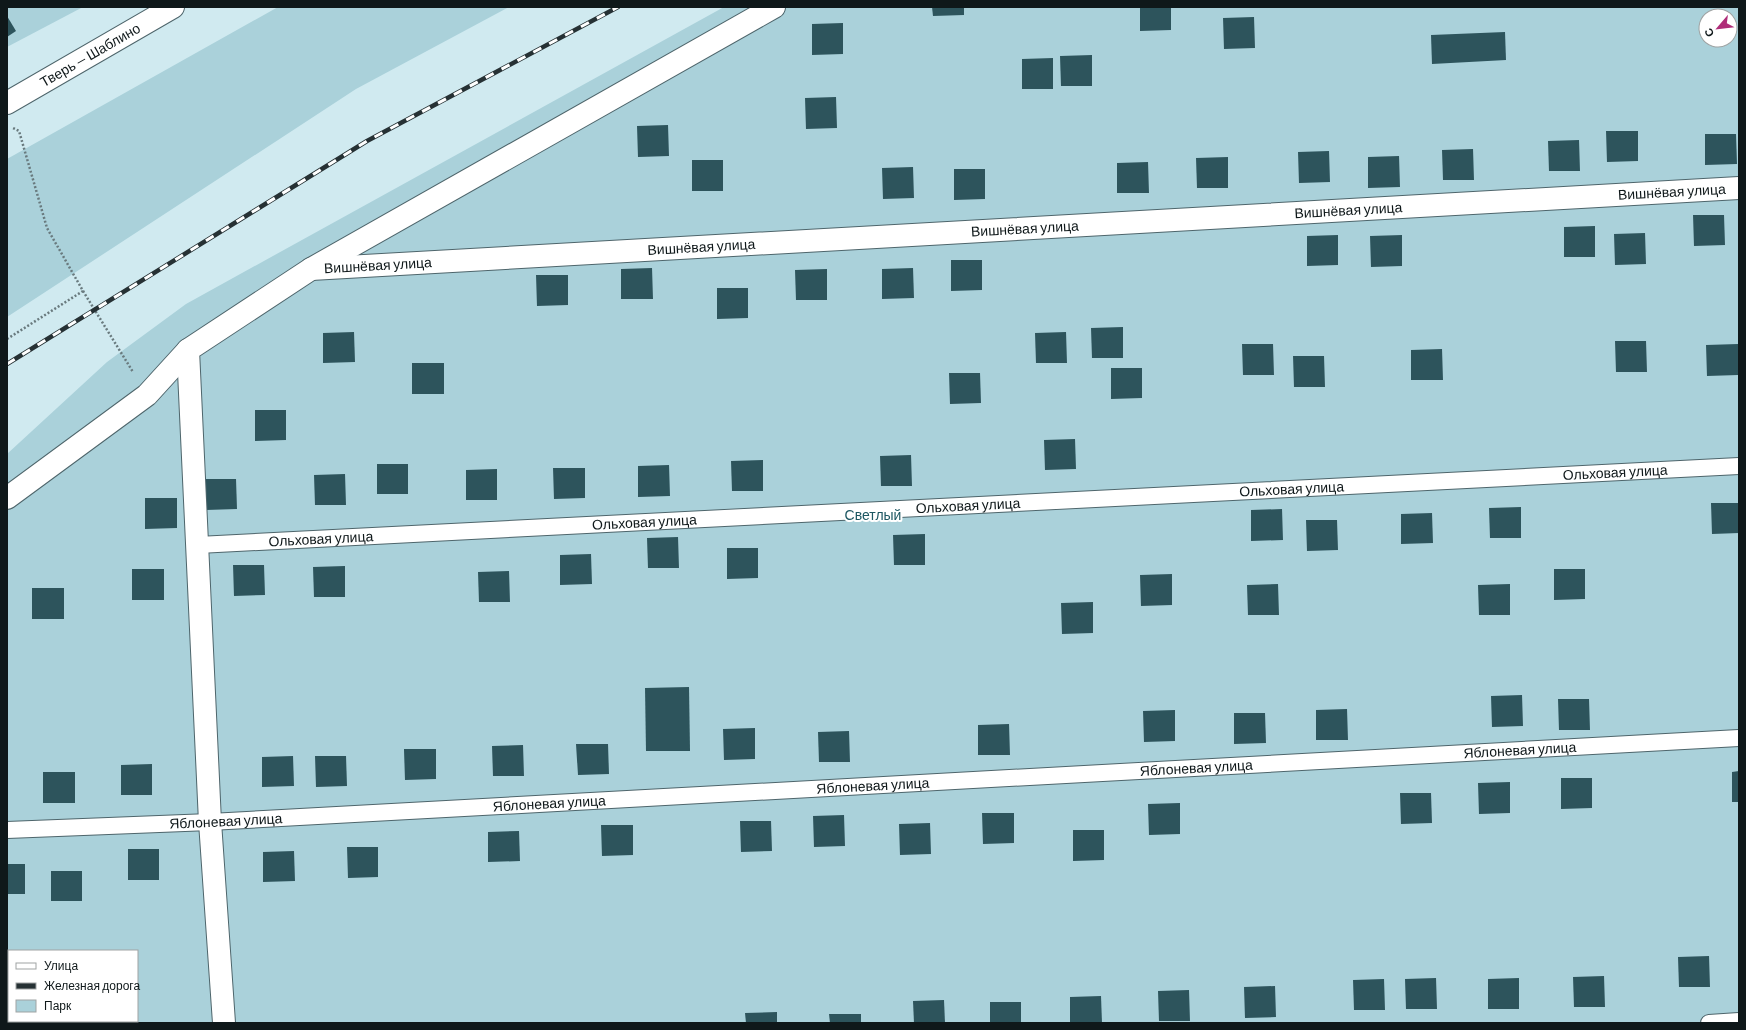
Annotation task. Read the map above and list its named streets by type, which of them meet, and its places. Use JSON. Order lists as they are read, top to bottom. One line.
{"streets":{"street":["Тверь — Шаблино","Вишнёвая улица"],"lane":["Ольховая улица","Яблоневая улица"]},"parks":["Светлый"],"legend":["Улица","Железная дорога","Парк"],"north":"bottom left"}
